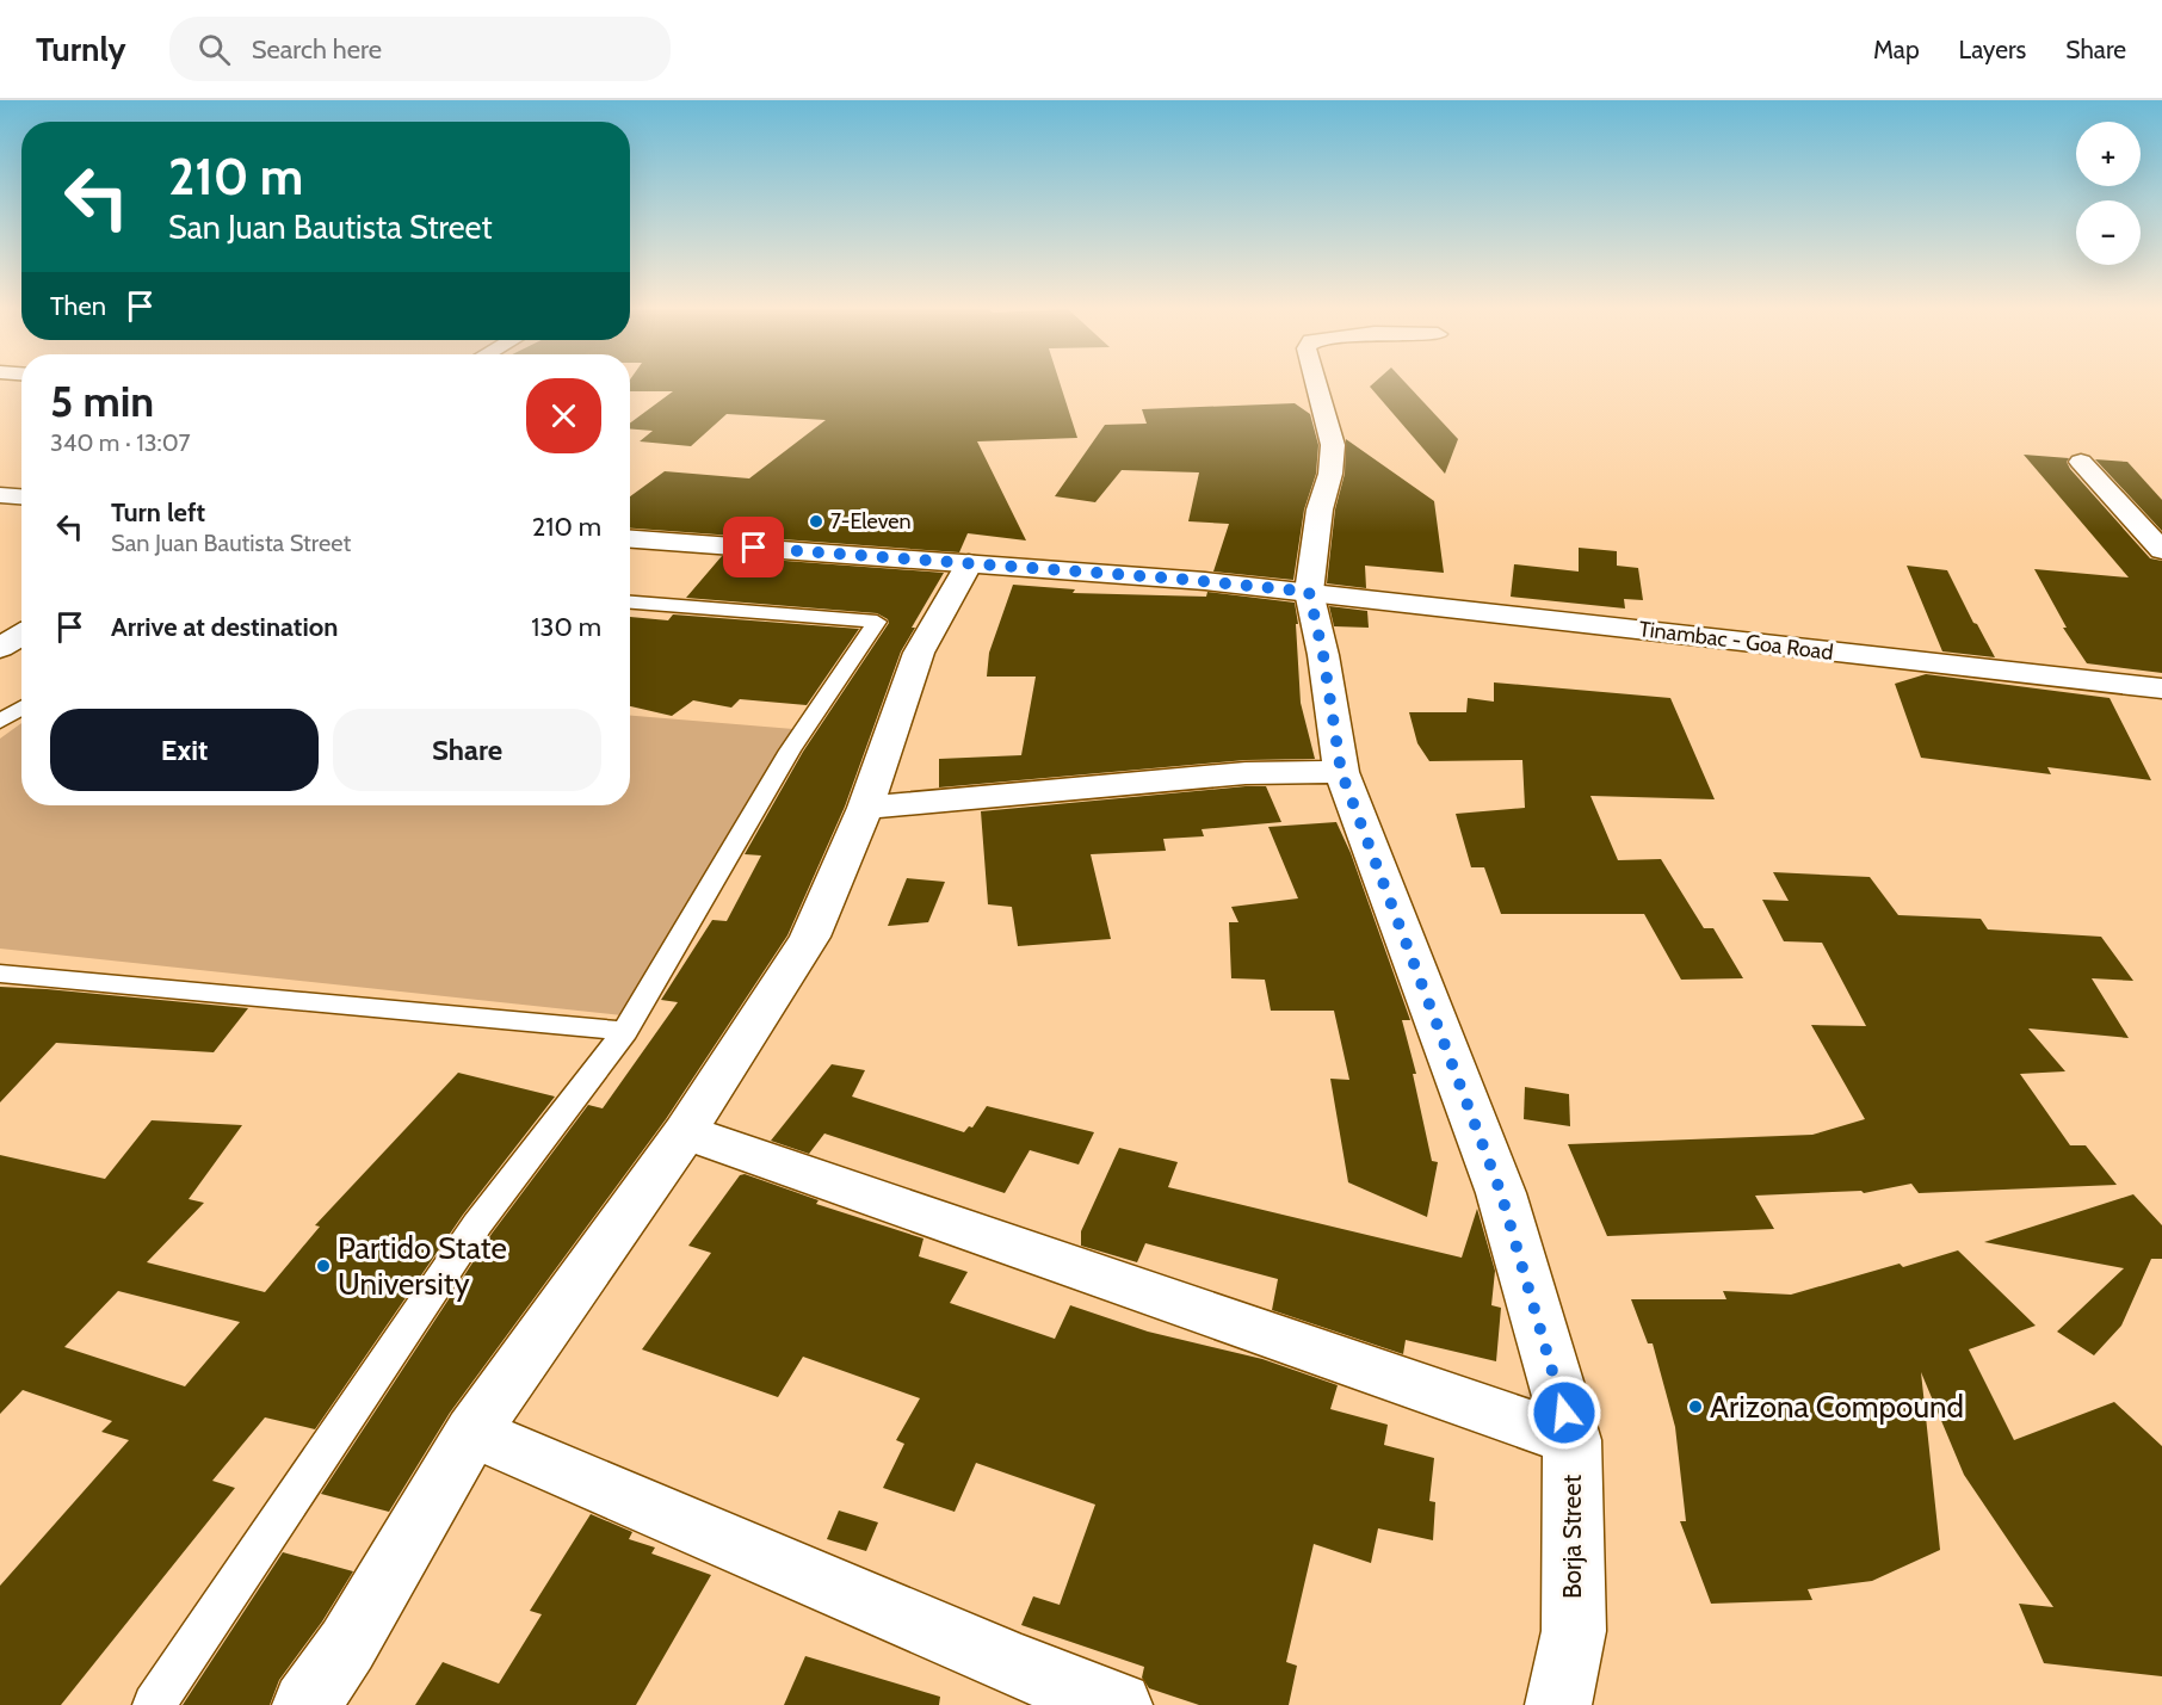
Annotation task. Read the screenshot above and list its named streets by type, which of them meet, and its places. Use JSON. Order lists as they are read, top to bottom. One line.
{"streets":{"street":["Tinambac - Goa Road","Borja Street"]},"crossings":[["Tinambac - Goa Road","Borja Street"]],"places":["7-Eleven","Partido State University","Arizona Compound"],"page":{"header":"Turnly","search":"Search here","nav":["Map","Layers","Share"],"map_buttons":["+","−"],"turn":["210 m","San Juan Bautista Street"],"then":"Then","heading":["5 min","340 m · 13:07"],"list":[{"name":"Turn left","note":"San Juan Bautista Street","value":"210 m"},{"name":"Arrive at destination","value":"130 m"}],"buttons":["Exit","Share"]}}
